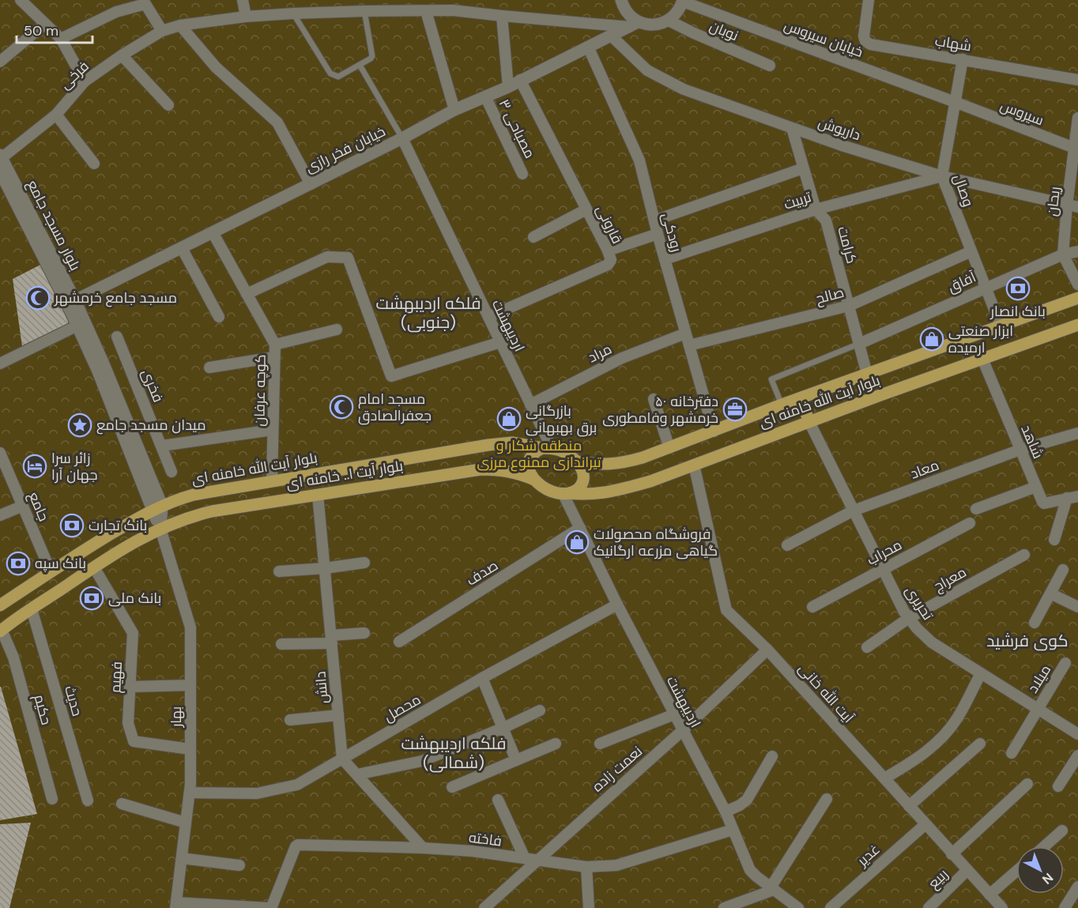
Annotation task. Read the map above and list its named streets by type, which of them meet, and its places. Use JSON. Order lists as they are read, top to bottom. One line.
{"streets":{"main road":["خیابان فخر رازی","بلوار مسجد جامع","بلوار آیت الله خامنه ای","بلوار آیت ا.. خامنه ای"],"street":["نوبان","خیابان سیروس","شهاب","فرخی","سیروس","مصباحی ۳","داریوش","وصال","تربیت","ریحان","قارونی","رودکی","کرامت","آفاق","صالح","اردیبهشت","مراد","فخری","کوچه عرفان","شاهد","معاد","جامع","محراب","صدف","معراج","تحریری","فهیم","میلاد","دانش","آیت الله خانی","حدیث","محصل","حکیم","بهار","نعمت زاده","فاخته","غدیر","ربیع"]},"crossings":[["خیابان سیروس","سیروس"],["خیابان سیروس","وصال"],["شهاب","وصال"],["فرخی","خیابان فخر رازی"],["فرخی","بلوار مسجد جامع"],["سیروس","وصال"],["سیروس","ریحان"],["مصباحی ۳","خیابان فخر رازی"],["داریوش","خیابان فخر رازی"],["داریوش","وصال"],["داریوش","تربیت"],["داریوش","ریحان"],["داریوش","کرامت"],["خیابان فخر رازی","قارونی"],["خیابان فخر رازی","بلوار مسجد جامع"],["خیابان فخر رازی","رودکی"],["خیابان فخر رازی","اردیبهشت"],["خیابان فخر رازی","کوچه عرفان"],["وصال","تربیت"],["وصال","آفاق"],["وصال","صالح"],["وصال","بلوار آیت الله خامنه ای"],["تربیت","رودکی"],["تربیت","کرامت"],["ریحان","آفاق"],["قارونی","اردیبهشت"],["بلوار مسجد جامع","بلوار آیت الله خامنه ای"],["بلوار مسجد جامع","بلوار آیت ا.. خامنه ای"],["بلوار مسجد جامع","بهار"],["رودکی","صالح"],["رودکی","مراد"],["رودکی","بلوار آیت الله خامنه ای"],["کرامت","آفاق"],["کرامت","صالح"],["کرامت","بلوار آیت الله خامنه ای"],["اردیبهشت","مراد"],["اردیبهشت","بلوار آیت الله خامنه ای"],["اردیبهشت","بلوار آیت ا.. خامنه ای"],["اردیبهشت","صدف"],["اردیبهشت","محصل"],["اردیبهشت","نعمت زاده"],["اردیبهشت","فاخته"],["کوچه عرفان","بلوار آیت الله خامنه ای"],["بلوار آیت الله خامنه ای","شاهد"],["بلوار آیت الله خامنه ای","بلوار آیت ا.. خامنه ای"],["بلوار آیت الله خامنه ای","جامع"],["بلوار آیت الله خامنه ای","تحریری"],["بلوار آیت الله خامنه ای","آیت الله خانی"],["شاهد","معاد"],["معاد","تحریری"],["بلوار آیت ا.. خامنه ای","دانش"],["بلوار آیت ا.. خامنه ای","بهار"],["محراب","تحریری"],["معراج","تحریری"],["تحریری","میلاد"],["فهیم","بهار"],["دانش","محصل"],["آیت الله خانی","نعمت زاده"],["آیت الله خانی","غدیر"],["آیت الله خانی","ربیع"],["محصل","بهار"],["بهار","فاخته"],["نعمت زاده","فاخته"]],"districts":["فلکه اردیبهشت (جنوبی)","کوی فرشید","فلکه اردیبهشت (شمالی)"],"parks":["منطقه شکار و تیراندازی ممنوع مرزی"],"places":{"bank":["بانک انصار","بانک تجارت","بانک سپه","بانک ملی"],"mosque":["مسجد جامع خرمشهر","مسجد امام جعفرالصادق"],"shop":["ابزار صنعتی ارمیده","بازرگانی برق بهبهانی","فروشگاه محصولات گیاهی مزرعه ارگانیک"],"office":["دفترخانه ۵۰ خرمشهر وفامطوری"],"place":["میدان مسجد جامع"],"hotel":["زائر سرا جهان آرا"]},"scale_bar":"50 m","north":"bottom right"}
